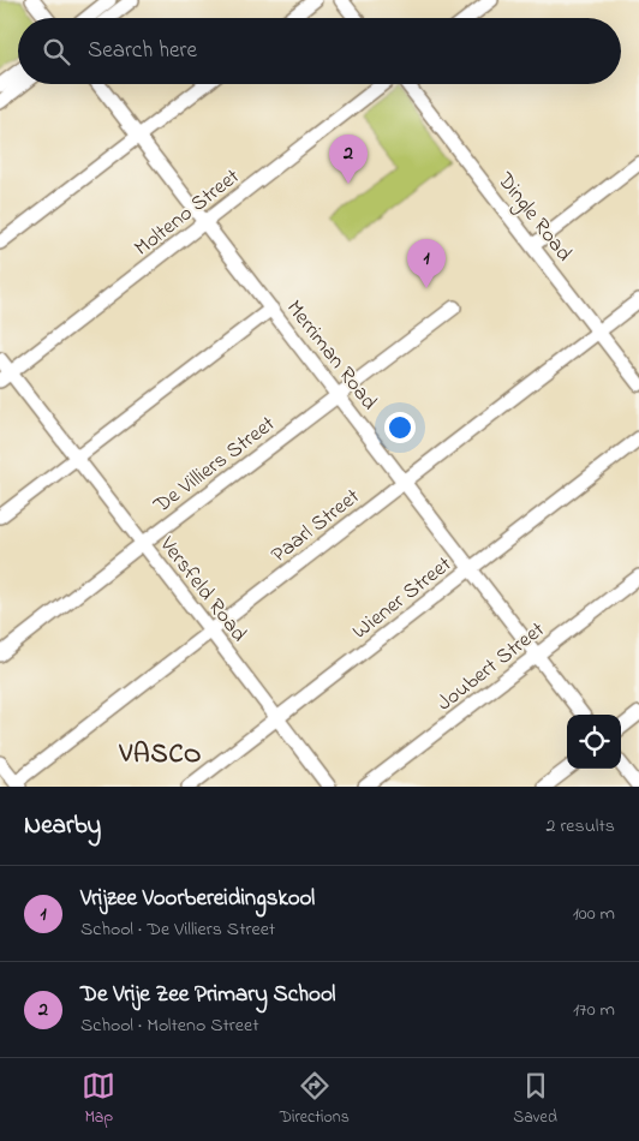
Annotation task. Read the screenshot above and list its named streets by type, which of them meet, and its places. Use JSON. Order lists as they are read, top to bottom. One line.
{"streets":{"street":["Molteno Street","Dingle Road","Merriman Road","De Villiers Street","Paarl Street","Versfeld Road","Wiener Street","Joubert Street"]},"crossings":[["Molteno Street","Merriman Road"],["Molteno Street","Versfeld Road"],["Dingle Road","Paarl Street"],["Merriman Road","De Villiers Street"],["Merriman Road","Paarl Street"],["Merriman Road","Wiener Street"],["Merriman Road","Joubert Street"],["De Villiers Street","Versfeld Road"],["Paarl Street","Versfeld Road"],["Versfeld Road","Wiener Street"]],"districts":["VASCO"],"page":{"search":"Search here","pins":["2","1"],"heading":["Nearby","2 results"],"list":[{"mark":"1","name":"Vrijzee Voorbereidingskool","note":"School · De Villiers Street","value":"100 m"},{"mark":"2","name":"De Vrije Zee Primary School","note":"School · Molteno Street","value":"170 m"}],"nav":["Map","Directions","Saved"]}}
